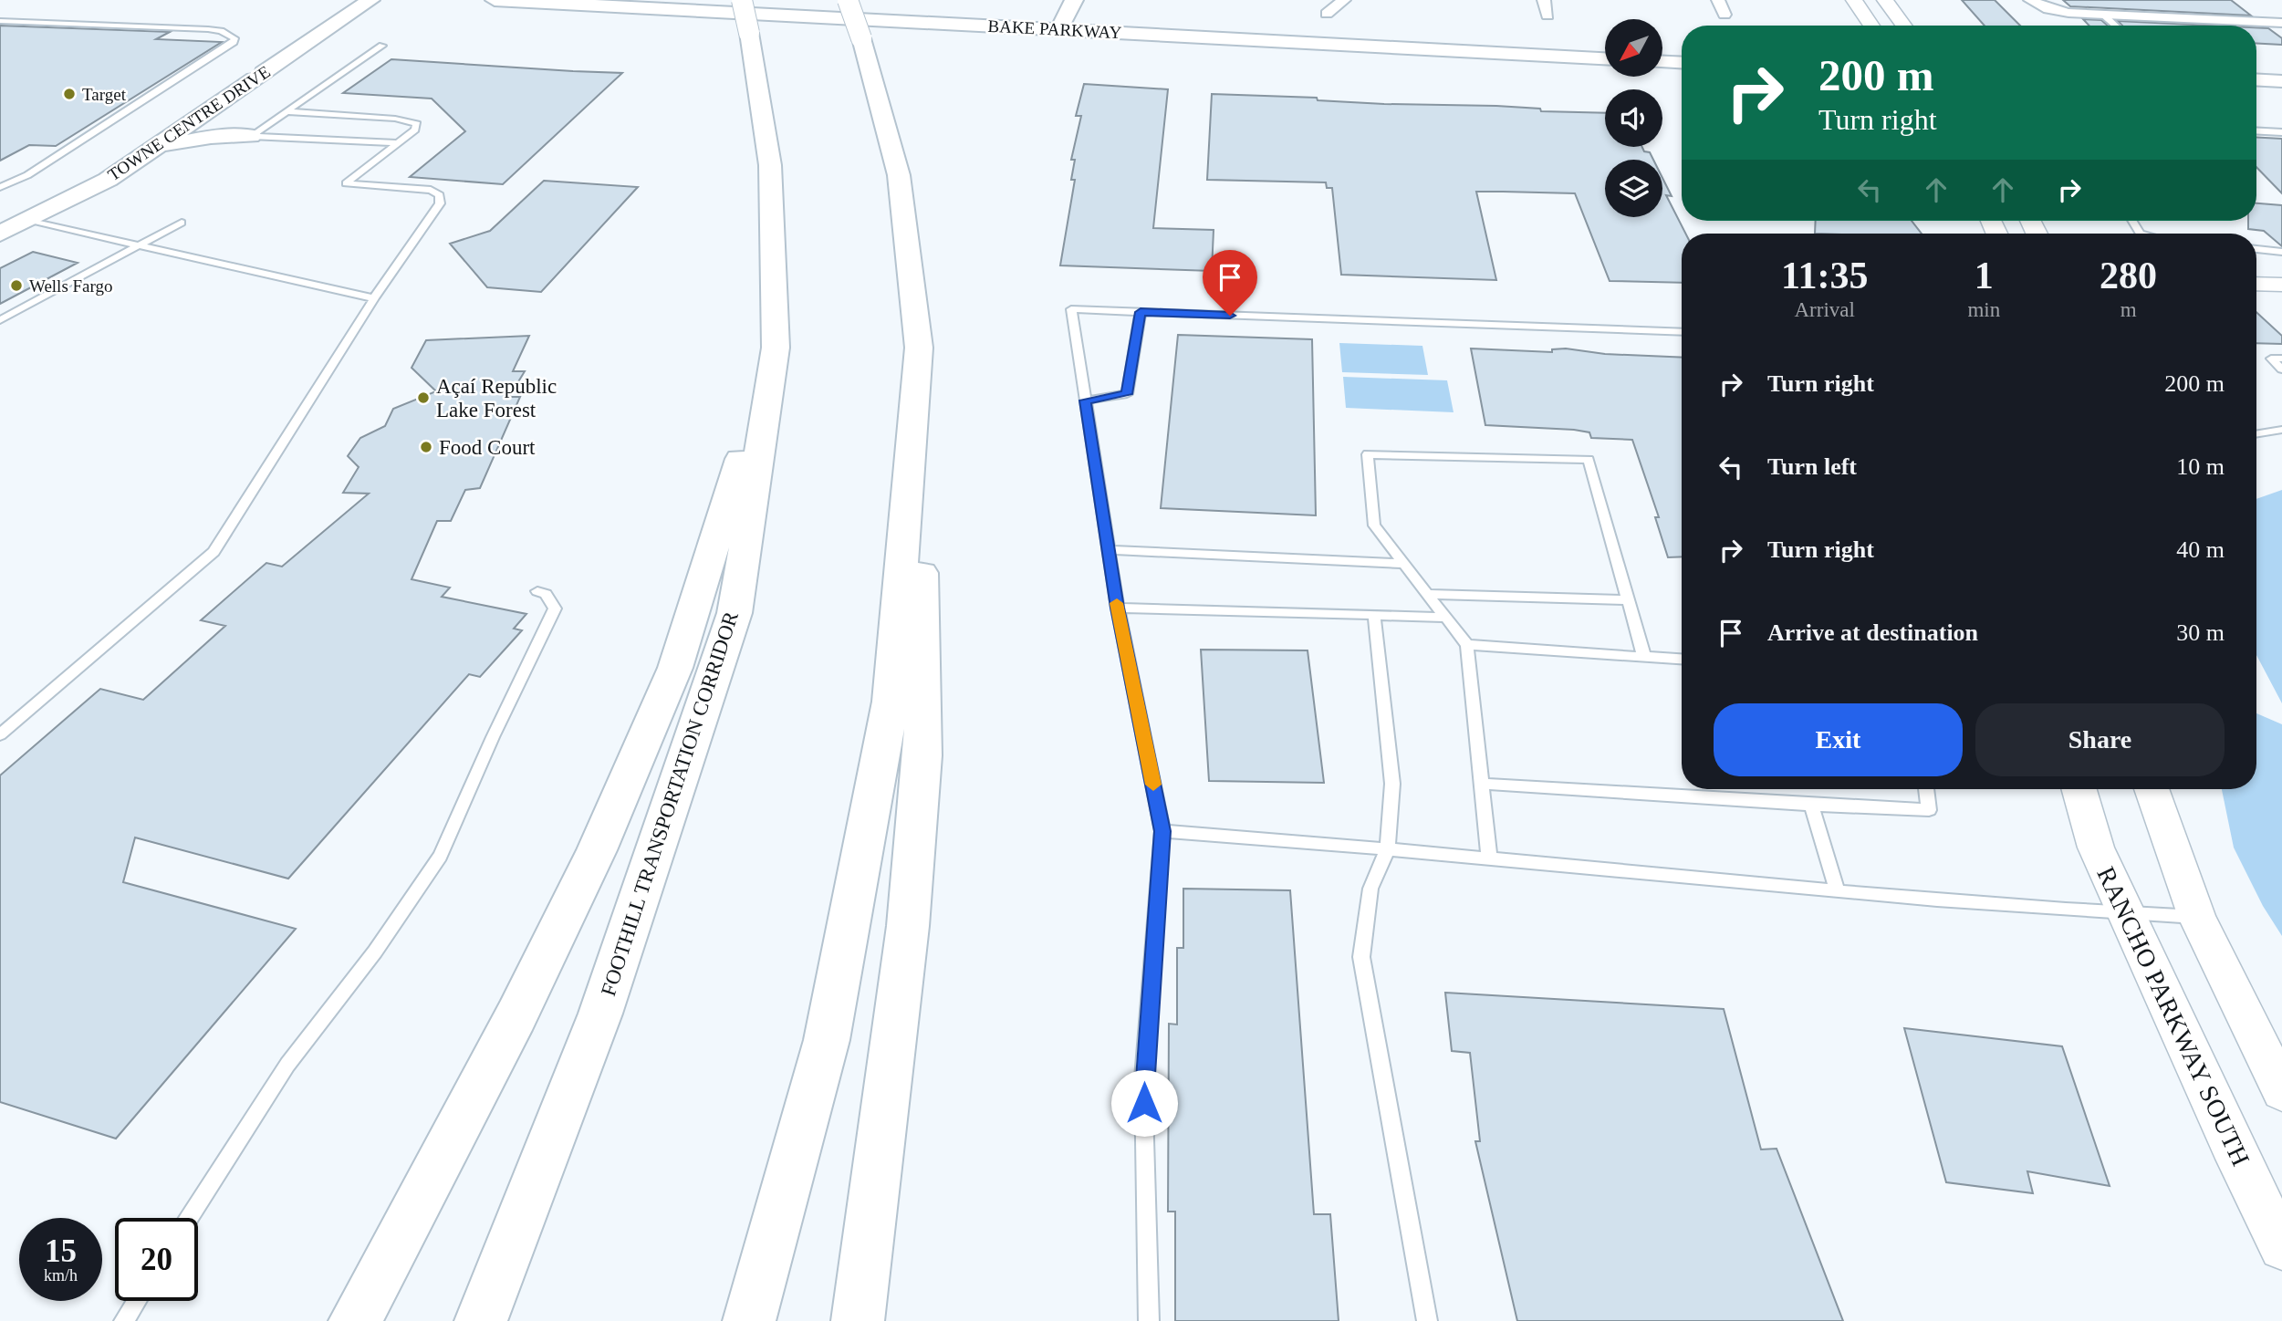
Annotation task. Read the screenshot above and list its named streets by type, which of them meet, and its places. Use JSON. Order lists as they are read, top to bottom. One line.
{"streets":{"main road":["BAKE PARKWAY","TOWNE CENTRE DRIVE","FOOTHILL TRANSPORTATION CORRIDOR"],"street":["RANCHO PARKWAY SOUTH"]},"places":["Target","Wells Fargo","Açaí Republic Lake Forest","Food Court"],"north":"bottom left","page":{"turn":["200 m","Turn right"],"eta":["11:35","Arrival","1","min","280","m"],"list":[{"name":"Turn right","value":"200 m"},{"name":"Turn left","value":"10 m"},{"name":"Turn right","value":"40 m"},{"name":"Arrive at destination","value":"30 m"}],"buttons":["Exit","Share"],"speed":"15 km/h","limit":"20"}}
